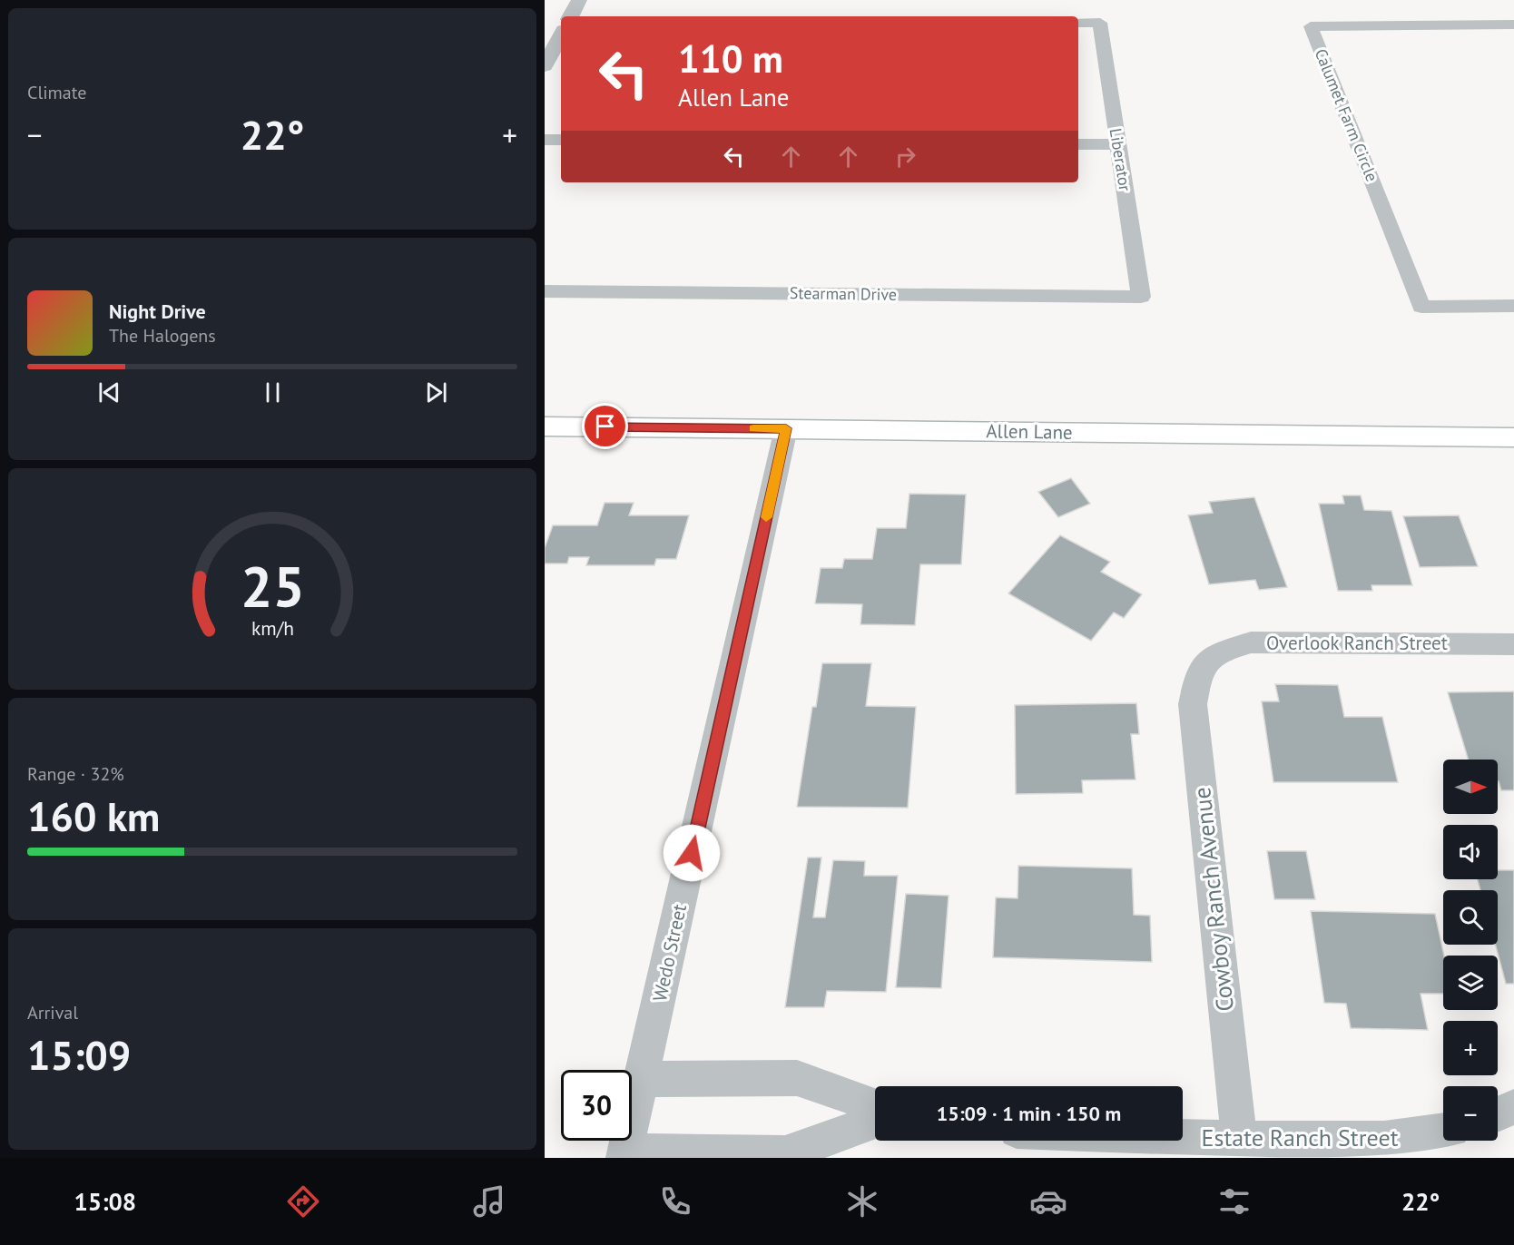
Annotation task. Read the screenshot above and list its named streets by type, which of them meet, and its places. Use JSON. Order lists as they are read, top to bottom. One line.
{"streets":{"main road":["Allen Lane"],"street":["Calumet Farm Circle","Liberator","Stearman Drive","Overlook Ranch Street","Cowboy Ranch Avenue","Wedo Street","Estate Ranch Street"]},"crossings":[["Liberator","Stearman Drive"],["Allen Lane","Wedo Street"],["Overlook Ranch Street","Cowboy Ranch Avenue"],["Cowboy Ranch Avenue","Estate Ranch Street"]],"north":"right","page":{"tile":["Climate",["Range · 32%","160 km"],["Arrival","15:09"]],"turn":["110 m","Allen Lane"],"heat":["−","22°","+"],"song":["Night Drive","The Halogens"],"map_buttons":["+","−"],"limit":"30","trip":"15:09 · 1 min · 150 m","tabs":["15:08","22°"],"gauge":["25","km/h"]}}
